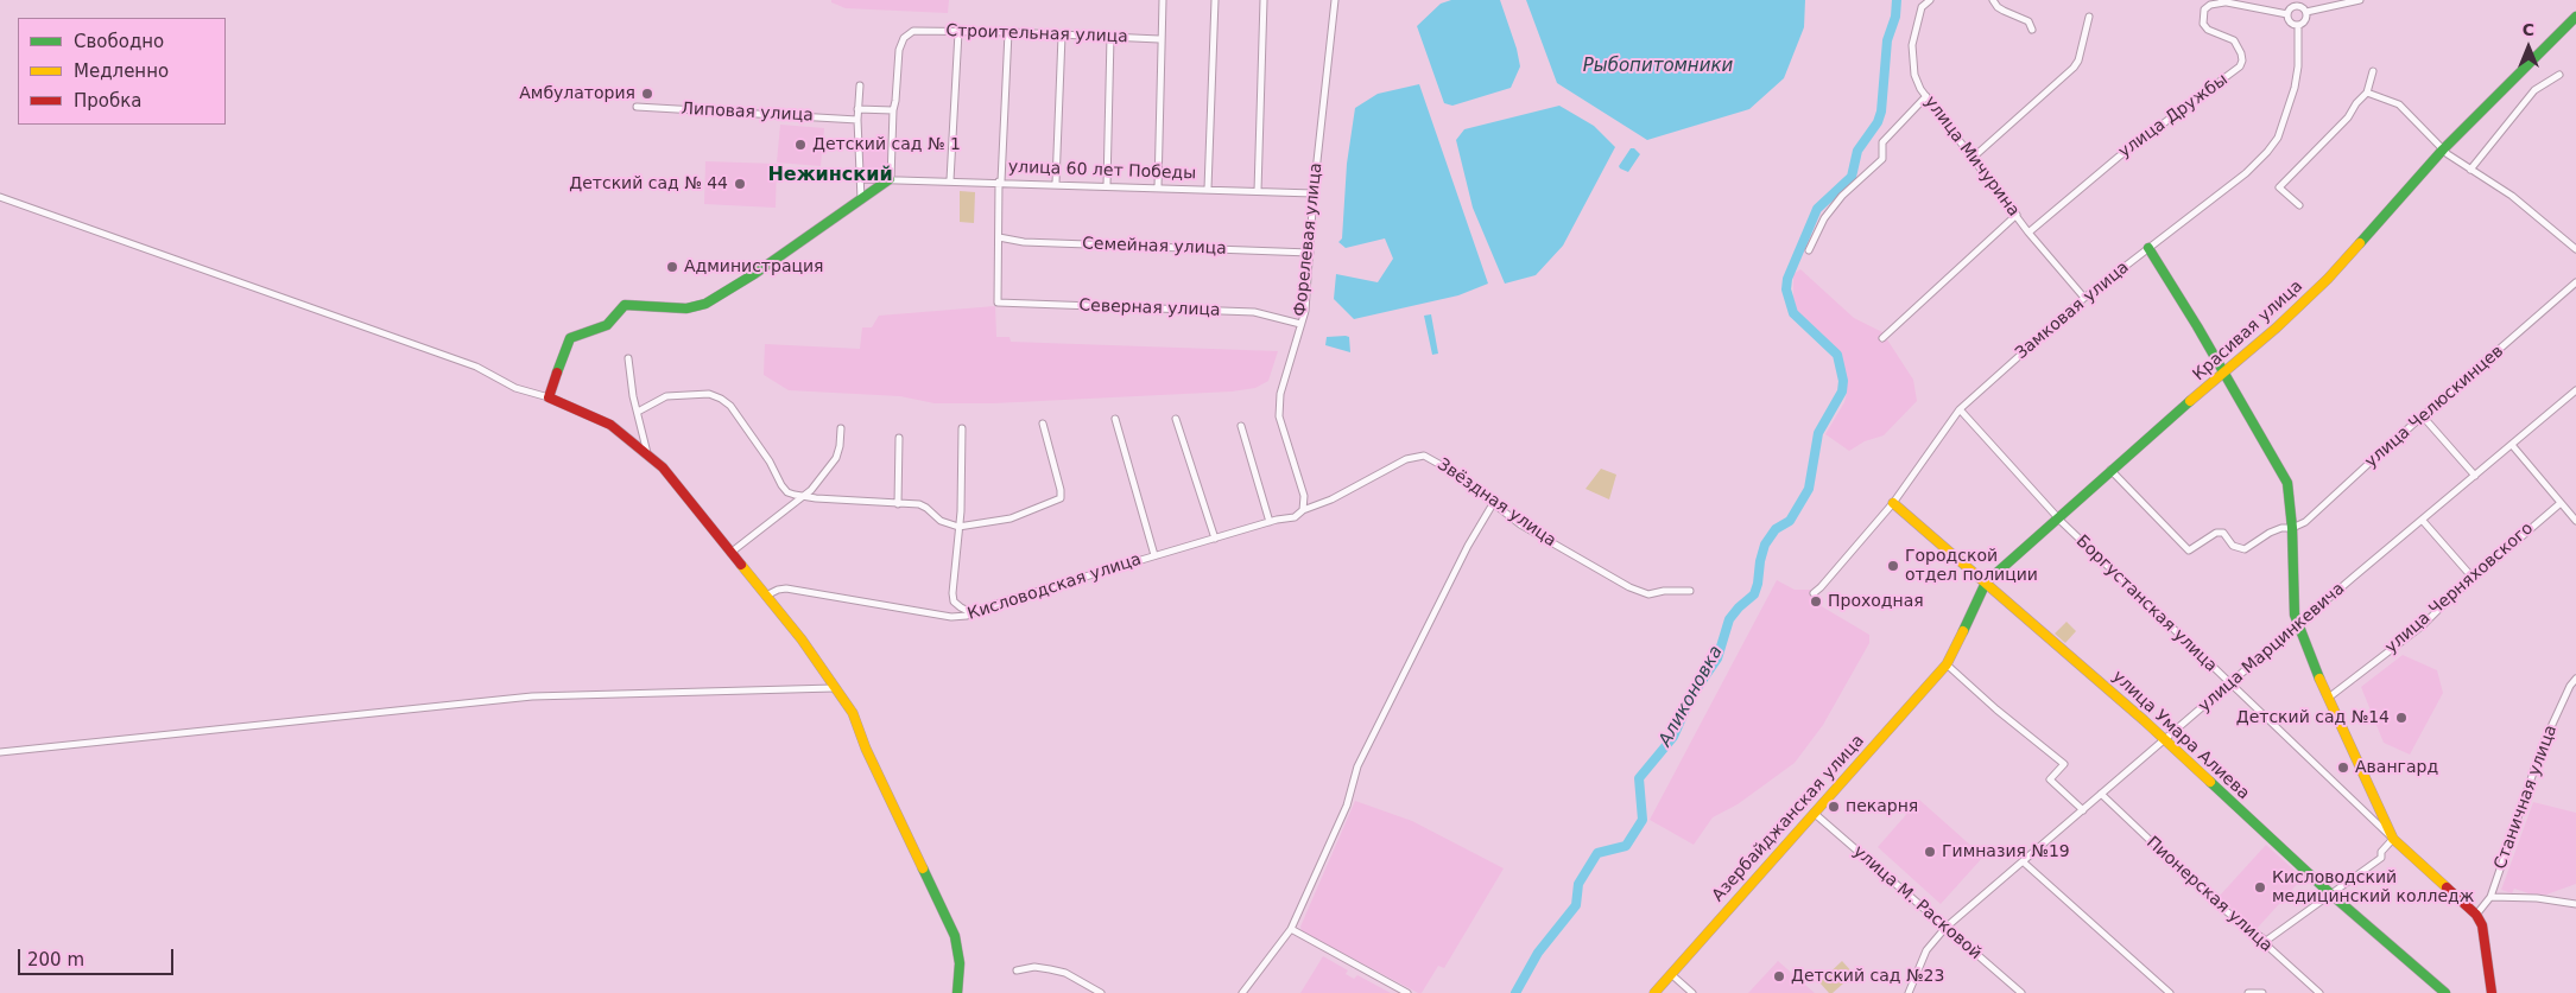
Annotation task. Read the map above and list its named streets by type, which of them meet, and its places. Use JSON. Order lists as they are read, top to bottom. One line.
{"streets":{"street":["Строительная улица","Липовая улица","улица Дружбы","улица Мичурина","улица 60 лет Победы","Форелевая улица","Семейная улица","Северная улица","Замковая улица","Красивая улица","улица Челюскинцев","Звёздная улица","Кисловодская улица","улица Черняховского","Боргустанская улица","улица Марцинкевича","улица Умара Алиева","Станичная улица","Азербайджанская улица","Пионерская улица","улица М. Расковой"]},"crossings":[["улица Дружбы","улица Мичурина"],["улица Мичурина","Замковая улица"],["улица 60 лет Победы","Форелевая улица"],["Форелевая улица","Семейная улица"],["Форелевая улица","Северная улица"],["Форелевая улица","Звёздная улица"],["Форелевая улица","Кисловодская улица"],["Семейная улица","Северная улица"],["Замковая улица","Боргустанская улица"],["Замковая улица","улица Умара Алиева"],["Красивая улица","улица Челюскинцев"],["Красивая улица","Боргустанская улица"],["Красивая улица","улица Умара Алиева"],["Красивая улица","Азербайджанская улица"],["Звёздная улица","Кисловодская улица"],["Боргустанская улица","улица Марцинкевича"],["улица Марцинкевича","улица Умара Алиева"],["улица Марцинкевича","Пионерская улица"],["улица Марцинкевича","улица М. Расковой"],["Азербайджанская улица","улица М. Расковой"]],"districts":["Нежинский"],"water":["Рыбопитомники","Аликоновка"],"places":["Амбулатория","Детский сад № 1","Детский сад № 44","Администрация","Городской отдел полиции","Проходная","Детский сад №14","Авангард","пекарня","Гимназия №19","Кисловодский медицинский колледж","Детский сад №23"],"legend":["Свободно","Медленно","Пробка"],"scale_bar":"200 m","north":"top"}
